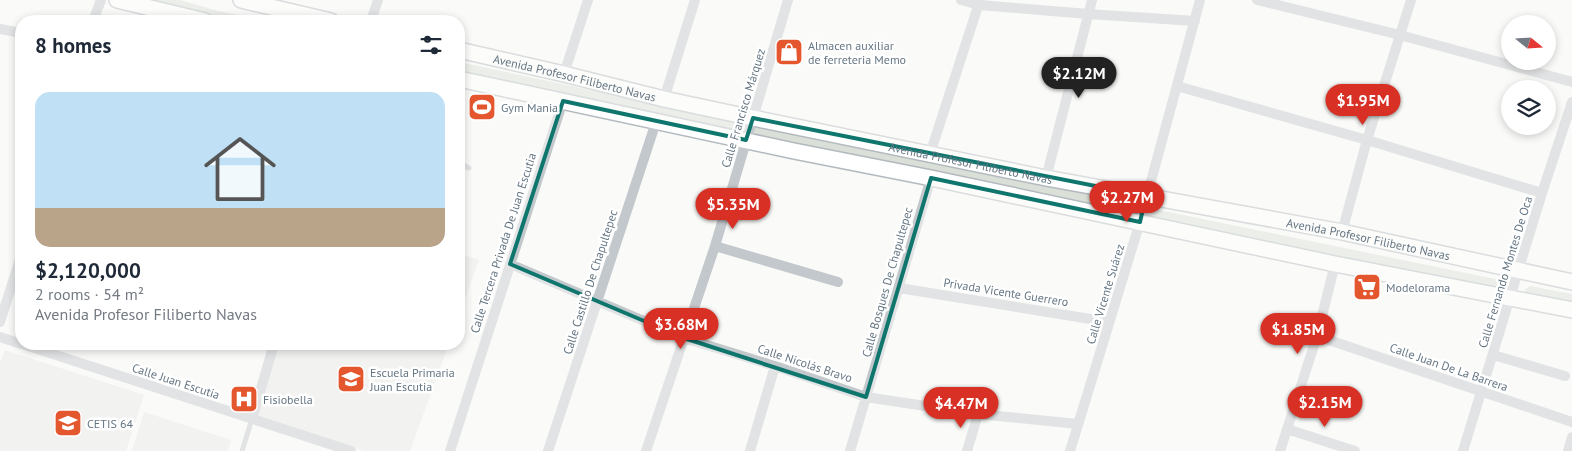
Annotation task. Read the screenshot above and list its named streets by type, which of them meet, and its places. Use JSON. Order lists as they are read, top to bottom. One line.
{"streets":{"main road":["Avenida Profesor Filiberto Navas"],"street":["Calle Francisco Márquez","Calle Tercera Privada De Juan Escutia","Calle Fernando Montes De Oca","Calle Castillo De Chapultepec","Calle Bosques De Chapultepec","Privada Vicente Guerrero","Calle Vicente Suárez","Calle Nicolás Bravo","Calle Juan De La Barrera","Calle Juan Escutia"]},"crossings":[["Avenida Profesor Filiberto Navas","Calle Francisco Márquez"],["Avenida Profesor Filiberto Navas","Calle Tercera Privada De Juan Escutia"],["Avenida Profesor Filiberto Navas","Calle Fernando Montes De Oca"],["Avenida Profesor Filiberto Navas","Calle Castillo De Chapultepec"],["Avenida Profesor Filiberto Navas","Calle Bosques De Chapultepec"],["Avenida Profesor Filiberto Navas","Calle Vicente Suárez"],["Calle Francisco Márquez","Calle Nicolás Bravo"],["Calle Tercera Privada De Juan Escutia","Calle Nicolás Bravo"],["Calle Fernando Montes De Oca","Calle Juan De La Barrera"],["Calle Castillo De Chapultepec","Calle Nicolás Bravo"],["Calle Bosques De Chapultepec","Privada Vicente Guerrero"],["Calle Bosques De Chapultepec","Calle Nicolás Bravo"],["Privada Vicente Guerrero","Calle Vicente Suárez"],["Calle Vicente Suárez","Calle Nicolás Bravo"]],"places":{"shop":["Almacen auxiliar de ferreteria Memo"],"sports":["Gym Mania"],"supermarket":["Modelorama"],"school or university":["Escuela Primaria Juan Escutia","CETIS 64"],"hospital":["Fisiobella"]},"north":"right","page":{"heading":"8 homes","price":["$2.12M","$1.95M","$2.27M","$5.35M","$3.68M","$1.85M","$2.15M","$4.47M"],"list":[{"name":"$2,120,000","note":"2 rooms · 54 m² · Avenida Profesor Filiberto Navas"}]}}
